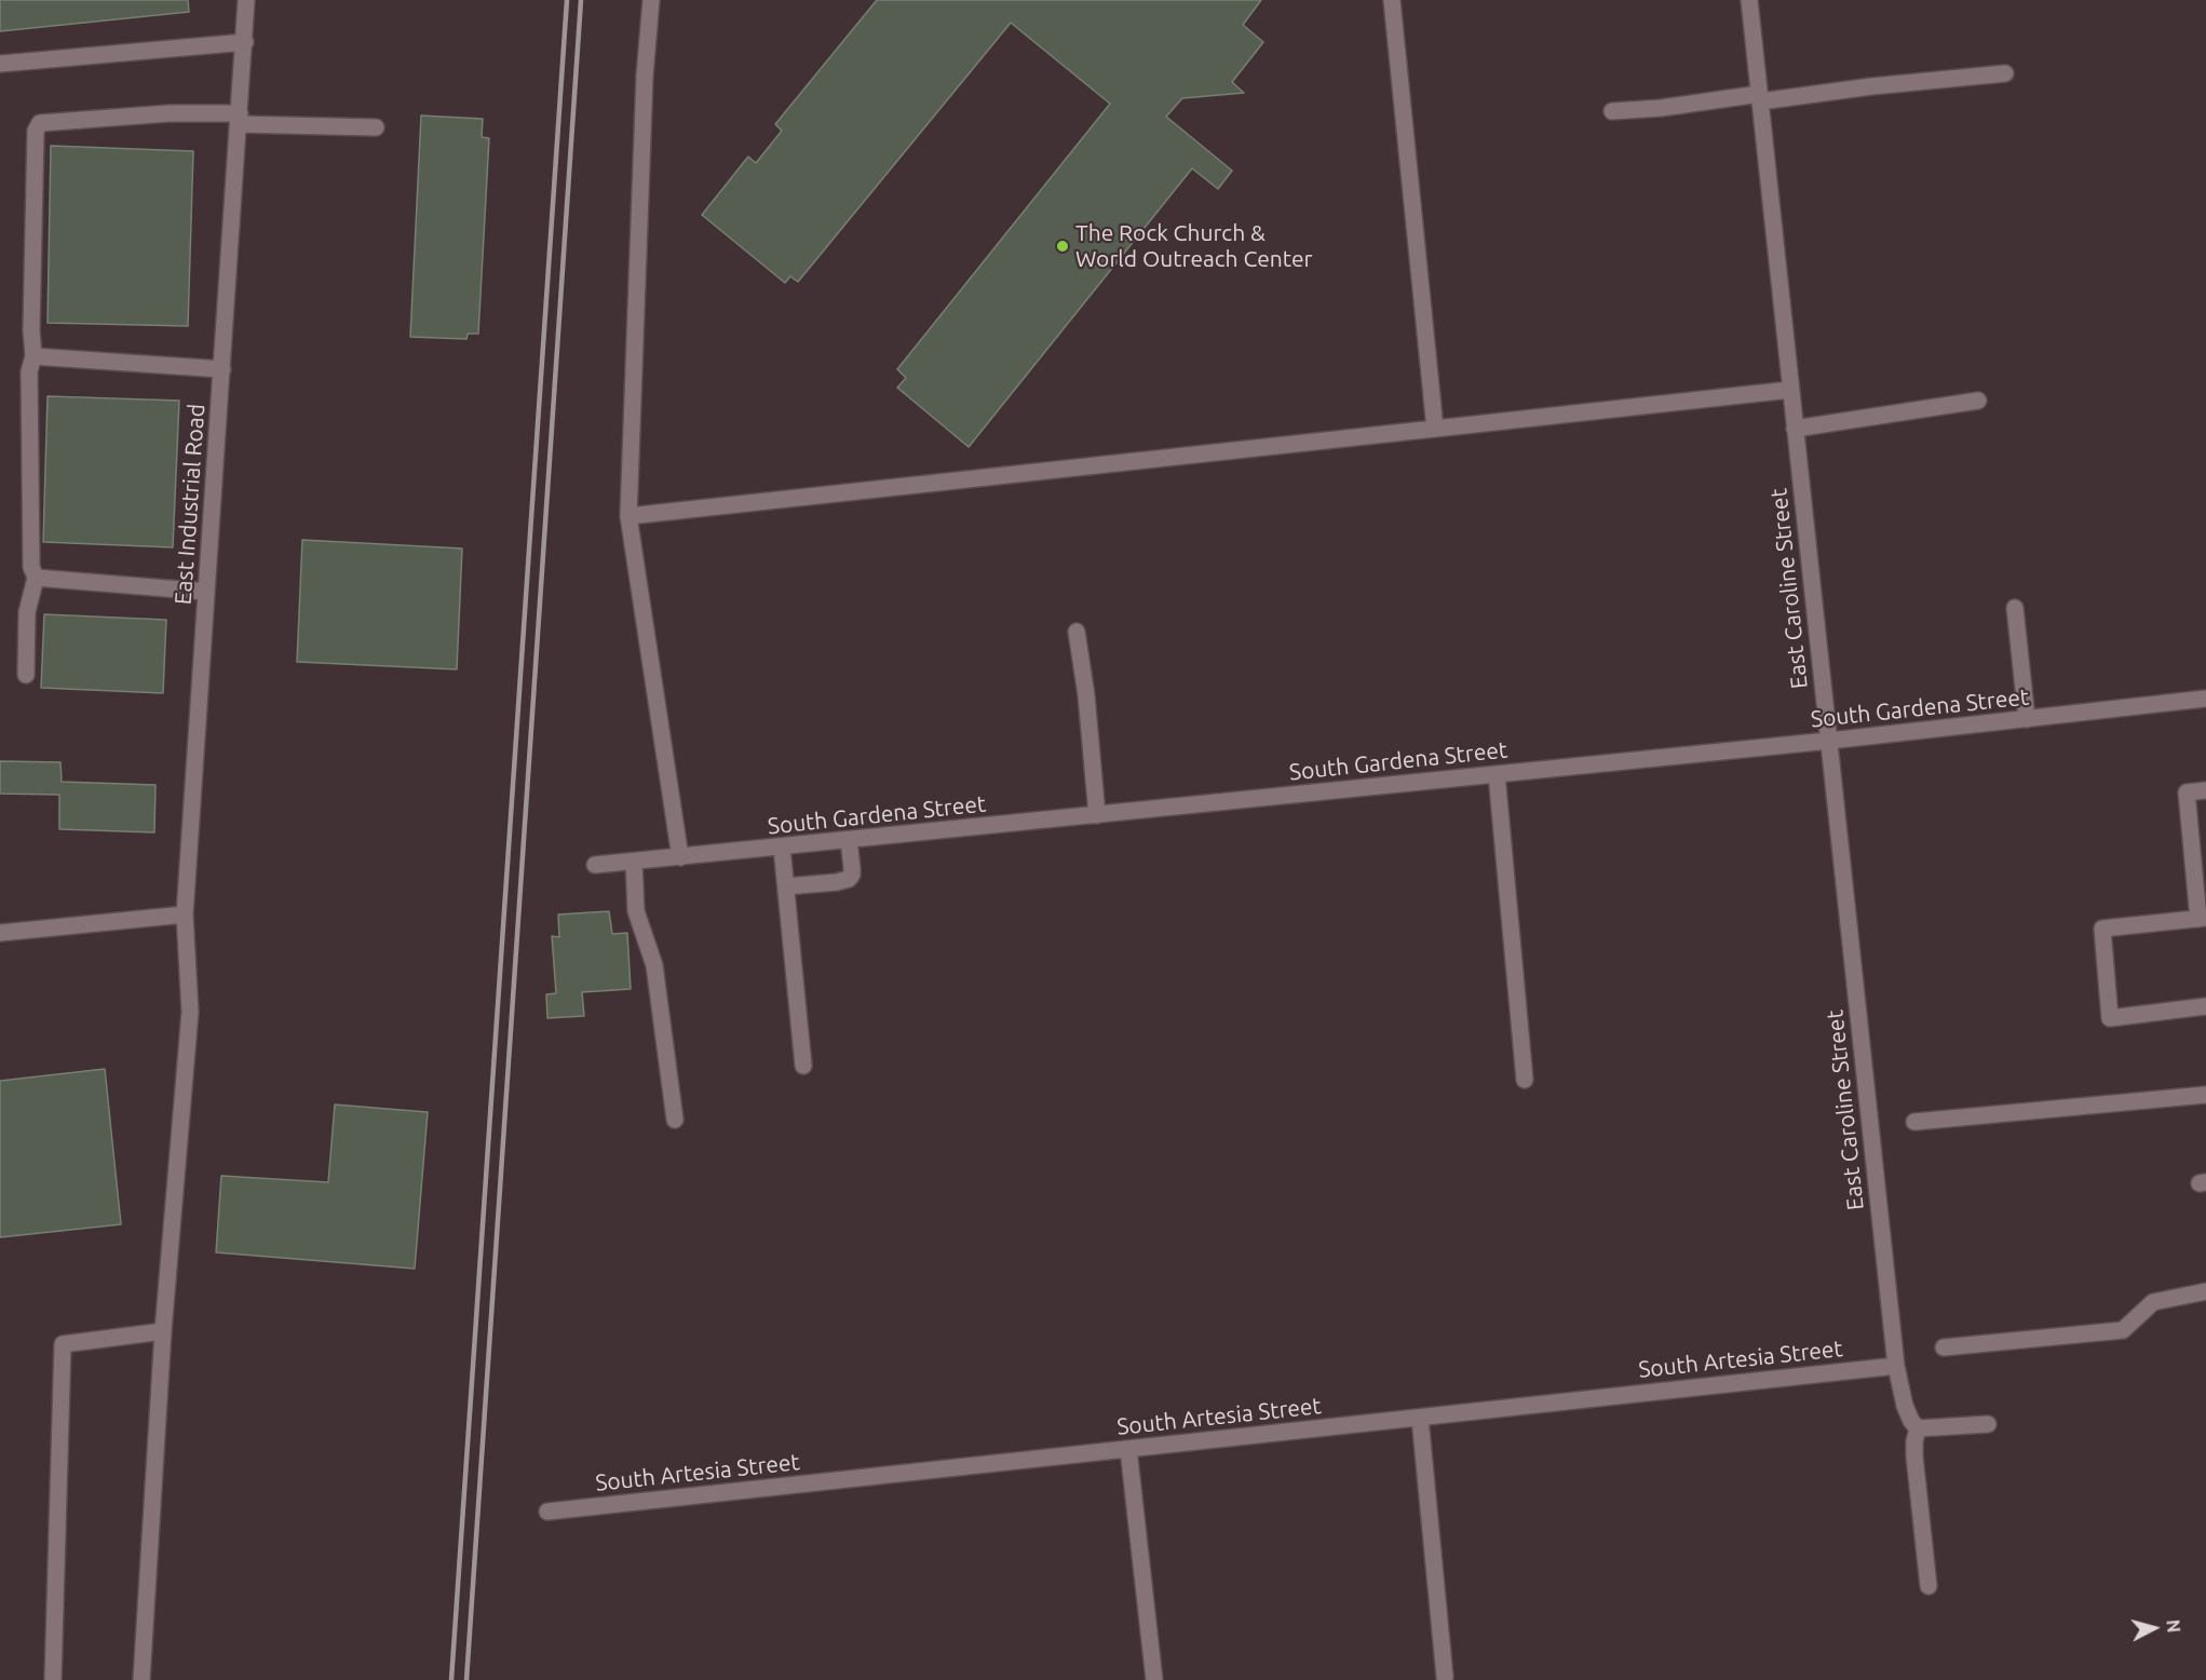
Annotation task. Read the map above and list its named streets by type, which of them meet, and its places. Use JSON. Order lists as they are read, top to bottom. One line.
{"streets":{"street":["East Industrial Road","East Caroline Street","South Gardena Street","South Artesia Street"]},"crossings":[["East Caroline Street","South Gardena Street"],["East Caroline Street","South Artesia Street"]],"places":["The Rock Church & World Outreach Center"],"north":"right"}
